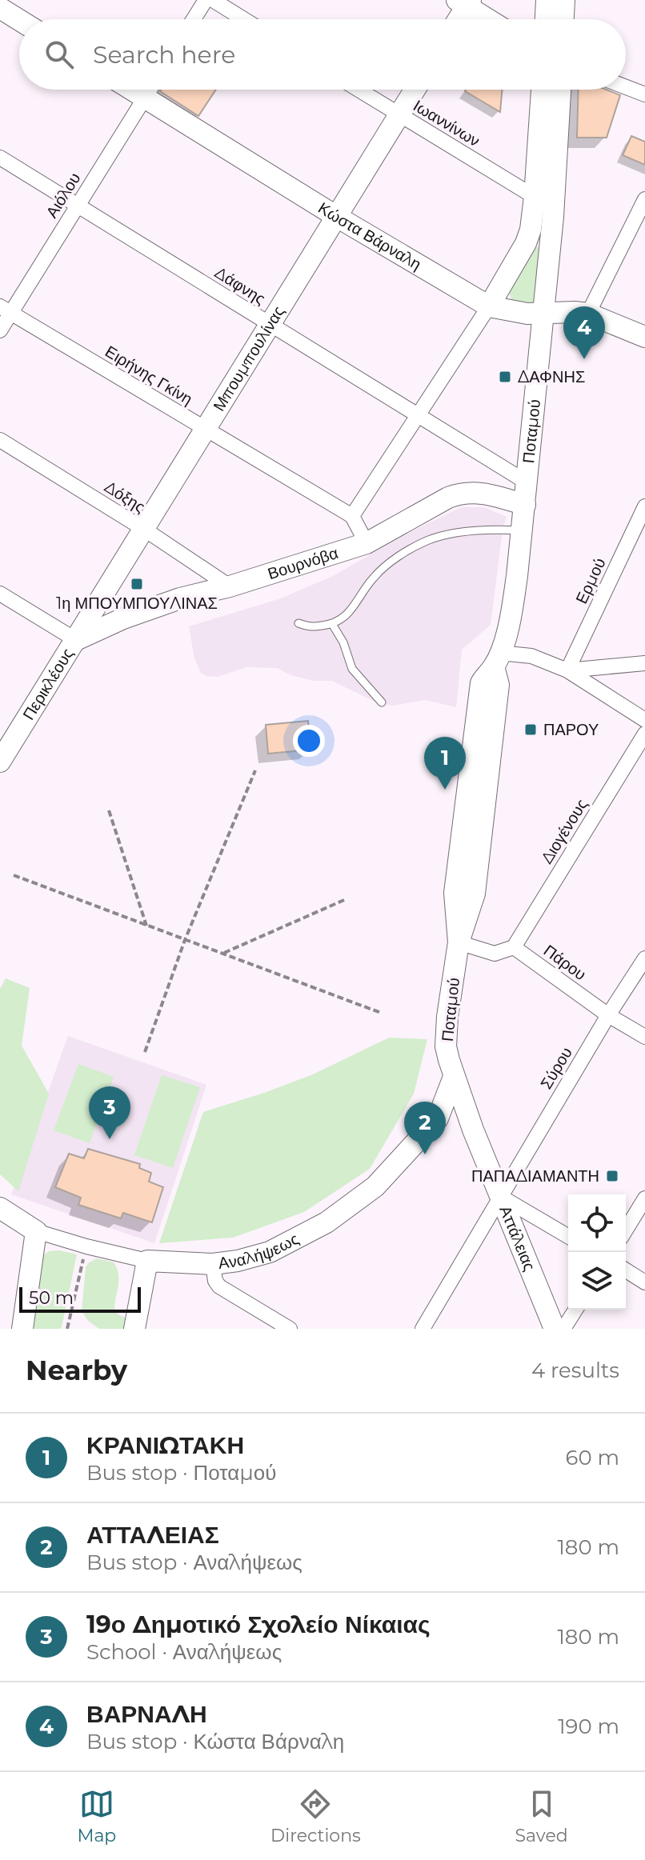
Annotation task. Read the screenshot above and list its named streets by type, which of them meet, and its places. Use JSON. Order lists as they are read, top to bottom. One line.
{"streets":{"street":["Ιωαννίνων","Αιόλου","Κώστα Βάρναλη","Δάφνης","Μπουμπουλίνας","Ειρήνης Γκίνη","Ποταμού","Δόξης","Βουρνόβα","Ερμού","Περικλέους","Διογένους","Πάρου","Σύρου","Αττάλειας","Αναλήψεως"]},"crossings":[["Ιωαννίνων","Μπουμπουλίνας"],["Αιόλου","Κώστα Βάρναλη"],["Αιόλου","Δάφνης"],["Αιόλου","Ειρήνης Γκίνη"],["Κώστα Βάρναλη","Μπουμπουλίνας"],["Κώστα Βάρναλη","Ποταμού"],["Δάφνης","Μπουμπουλίνας"],["Δάφνης","Ποταμού"],["Μπουμπουλίνας","Ειρήνης Γκίνη"],["Μπουμπουλίνας","Δόξης"],["Μπουμπουλίνας","Βουρνόβα"],["Μπουμπουλίνας","Περικλέους"],["Ποταμού","Βουρνόβα"],["Ποταμού","Αττάλειας"],["Ποταμού","Αναλήψεως"],["Δόξης","Βουρνόβα"],["Βουρνόβα","Περικλέους"],["Διογένους","Πάρου"],["Πάρου","Σύρου"],["Σύρου","Αττάλειας"],["Αττάλειας","Αναλήψεως"]],"places":{"transit":["ΔΑΦΝΗΣ","1η ΜΠΟΥΜΠΟΥΛΙΝΑΣ","ΠΑΡΟΥ","ΠΑΠΑΔΙΑΜΑΝΤΗ"]},"scale_bar":"50 m","page":{"search":"Search here","pins":["4","1","3","2"],"scale":"50 m","heading":["Nearby","4 results"],"list":[{"mark":"1","name":"ΚΡΑΝΙΩΤΑΚΗ","note":"Bus stop · Ποταμού","value":"60 m"},{"mark":"2","name":"ΑΤΤΑΛΕΙΑΣ","note":"Bus stop · Αναλήψεως","value":"180 m"},{"mark":"3","name":"19ο Δημοτικό Σχολείο Νίκαιας","note":"School · Αναλήψεως","value":"180 m"},{"mark":"4","name":"ΒΑΡΝΑΛΗ","note":"Bus stop · Κώστα Βάρναλη","value":"190 m"}],"nav":["Map","Directions","Saved"]}}
